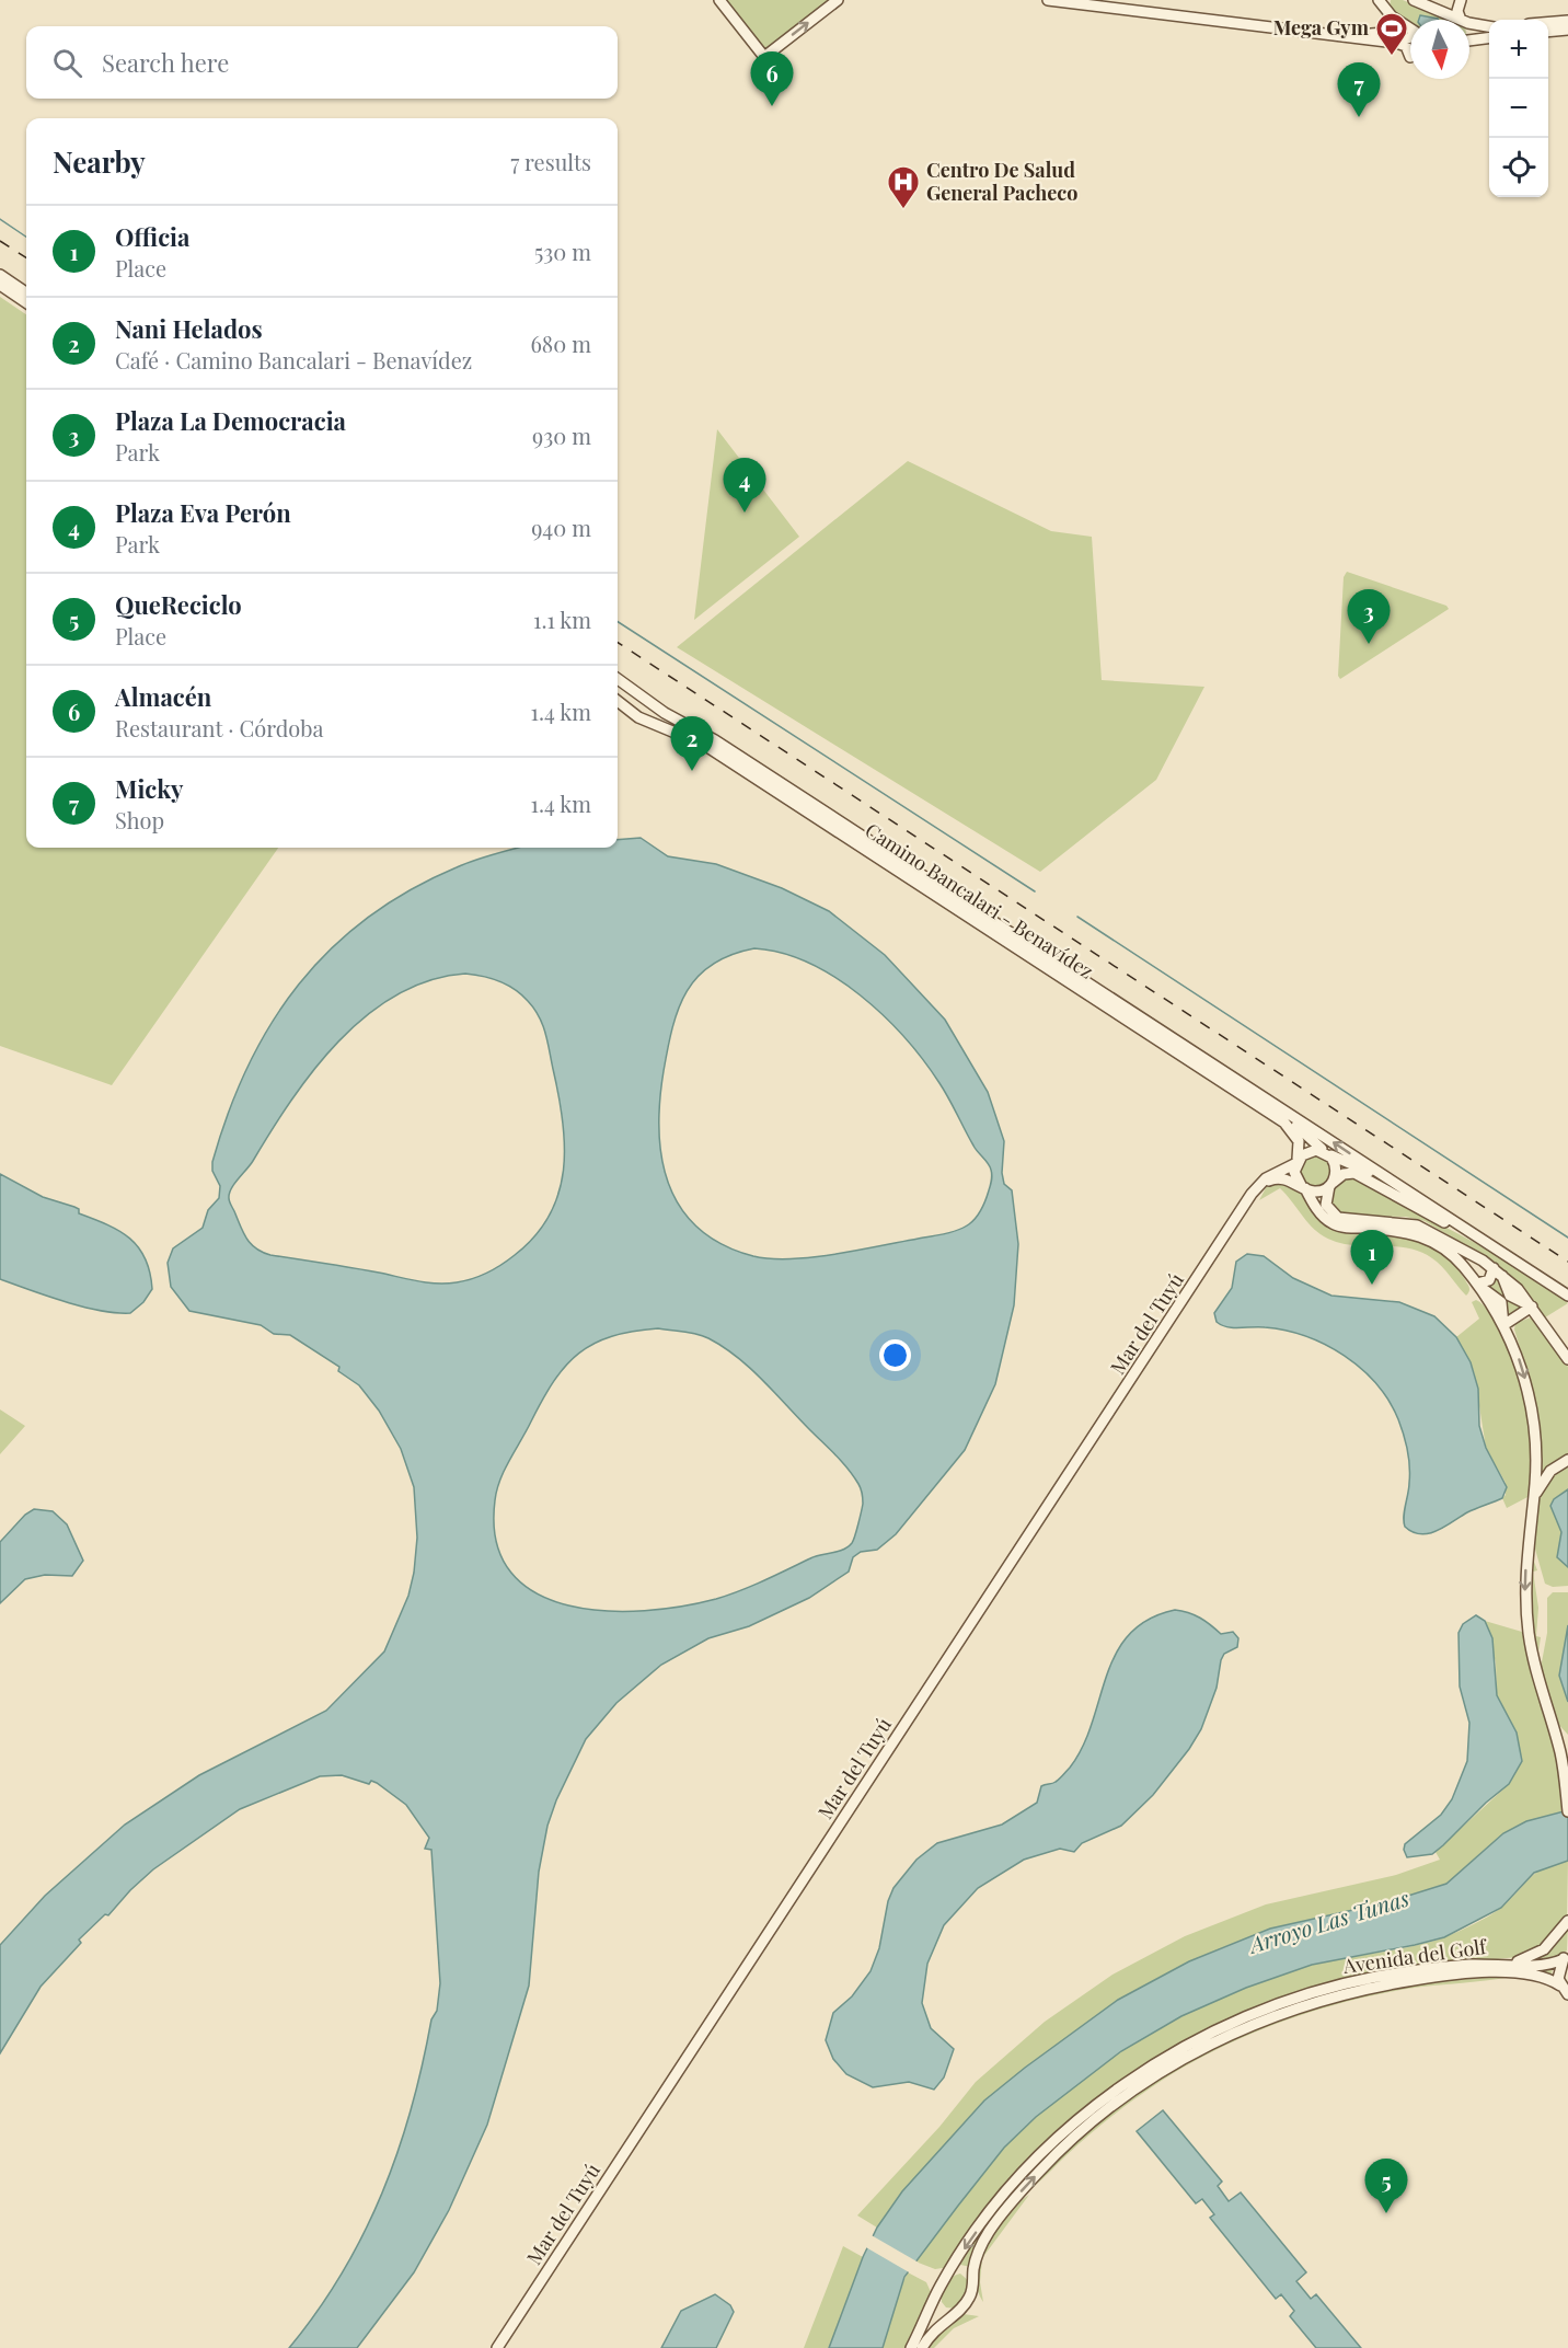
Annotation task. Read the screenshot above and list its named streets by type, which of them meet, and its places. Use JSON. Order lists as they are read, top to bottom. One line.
{"streets":{"street":["Camino Bancalari - Benavídez","Mar del Tuyú","Avenida del Golf"]},"water":["Arroyo Las Tunas"],"places":{"sports":["Mega Gym"],"hospital":["Centro De Salud General Pacheco"]},"north":"bottom","page":{"map_buttons":["+","−"],"search":"Search here","pins":["6","7","4","3","2","1","5"],"heading":["Nearby","7 results"],"list":[{"mark":"1","name":"Officia","note":"Place","value":"530 m"},{"mark":"2","name":"Nani Helados","note":"Café · Camino Bancalari - Benavídez","value":"680 m"},{"mark":"3","name":"Plaza La Democracia","note":"Park","value":"930 m"},{"mark":"4","name":"Plaza Eva Perón","note":"Park","value":"940 m"},{"mark":"5","name":"QueReciclo","note":"Place","value":"1.1 km"},{"mark":"6","name":"Almacén","note":"Restaurant · Córdoba","value":"1.4 km"},{"mark":"7","name":"Micky","note":"Shop","value":"1.4 km"}]}}
